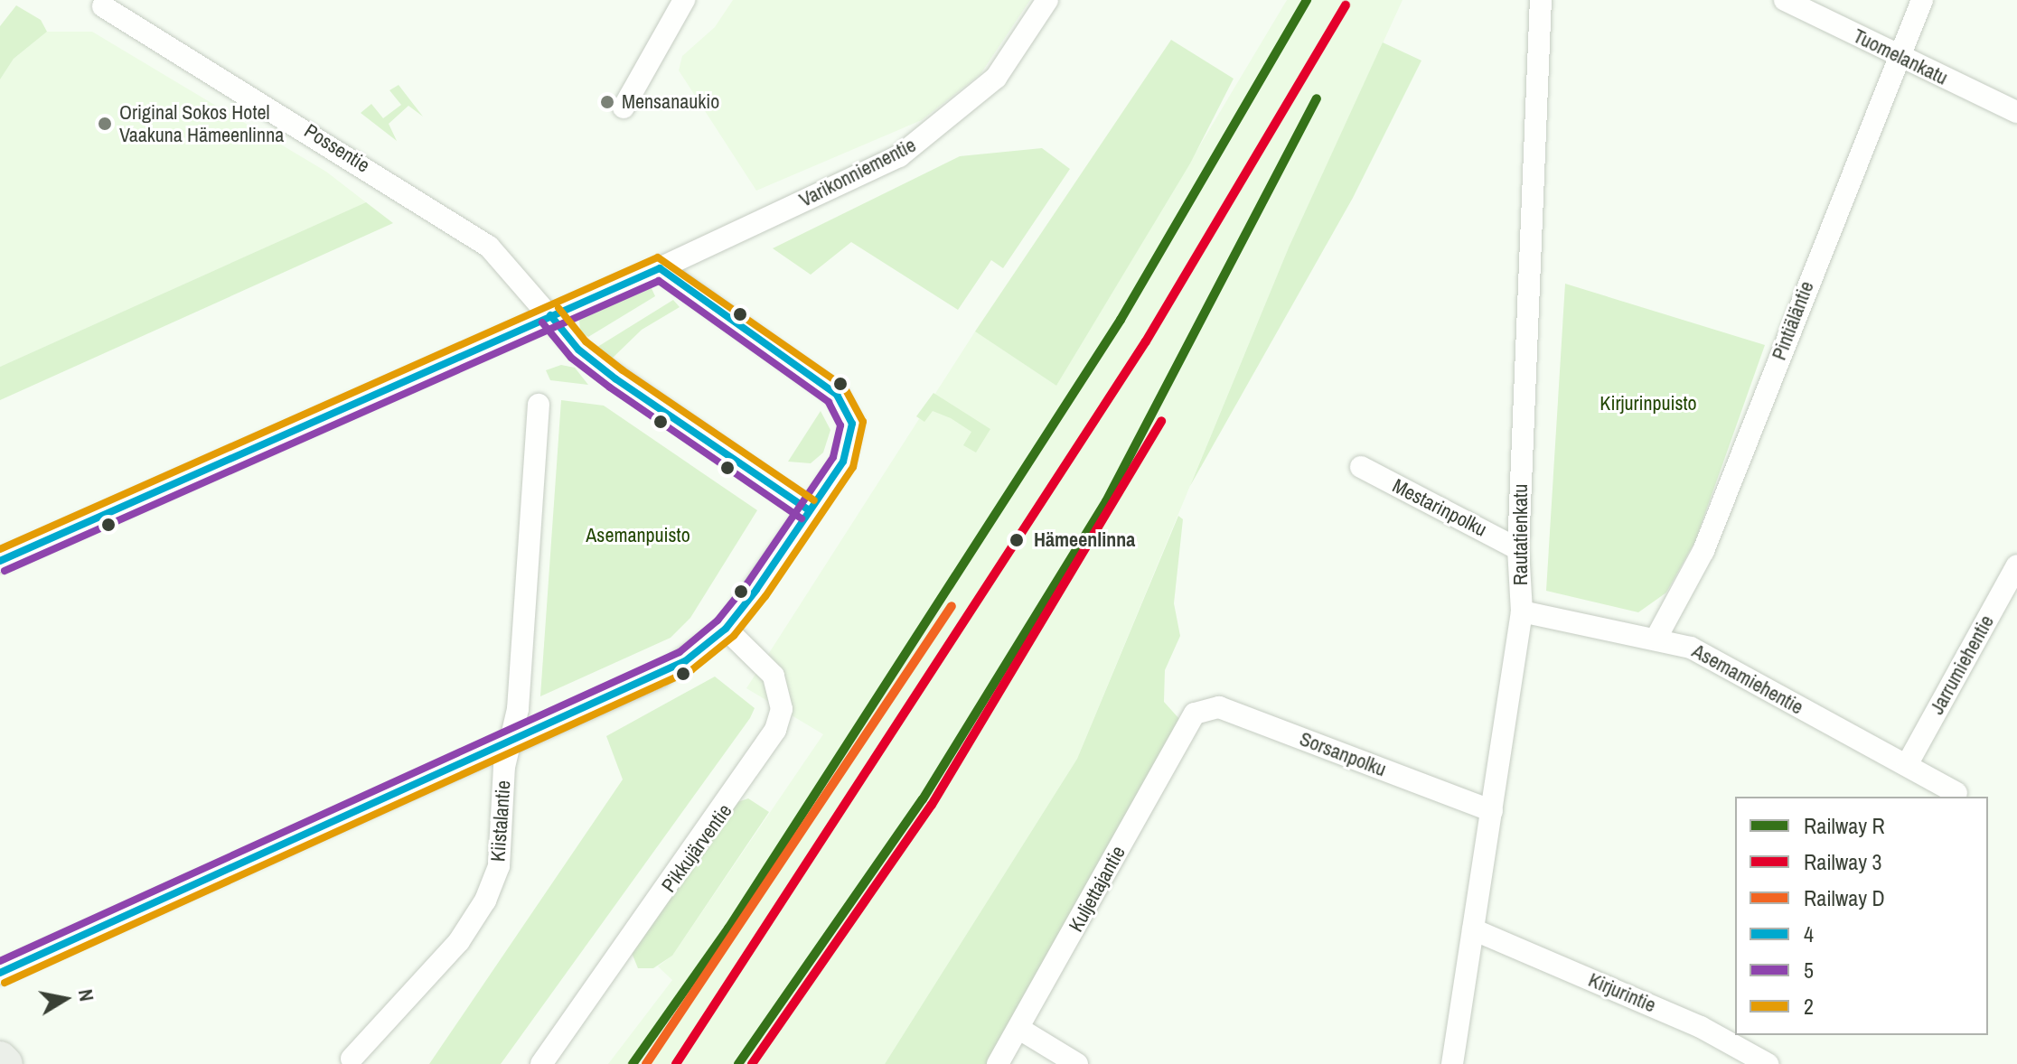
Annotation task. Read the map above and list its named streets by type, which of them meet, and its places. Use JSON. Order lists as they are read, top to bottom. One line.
{"streets":{"street":["Tuomelankatu","Possentie","Varikonniementie","Pintiäläntie","Mestarinpolku","Rautatienkatu","Jarrumiehentie","Asemamiehentie","Sorsanpolku","Kiistalantie","Pikkujärventie","Kuljettajantie","Kirjurintie"]},"crossings":[["Tuomelankatu","Pintiäläntie"],["Possentie","Varikonniementie"],["Pintiäläntie","Asemamiehentie"],["Mestarinpolku","Rautatienkatu"],["Rautatienkatu","Asemamiehentie"],["Rautatienkatu","Sorsanpolku"],["Rautatienkatu","Kirjurintie"],["Jarrumiehentie","Asemamiehentie"],["Sorsanpolku","Kuljettajantie"]],"parks":["Kirjurinpuisto","Asemanpuisto"],"places":["Mensanaukio","Original Sokos Hotel Vaakuna Hämeenlinna","Hämeenlinna"],"lines":["rail line R","rail line 3","transit line 2","transit line 4","transit line 5","rail line D"],"legend":["Railway R","Railway 3","Railway D","4","5","2"],"north":"right"}
